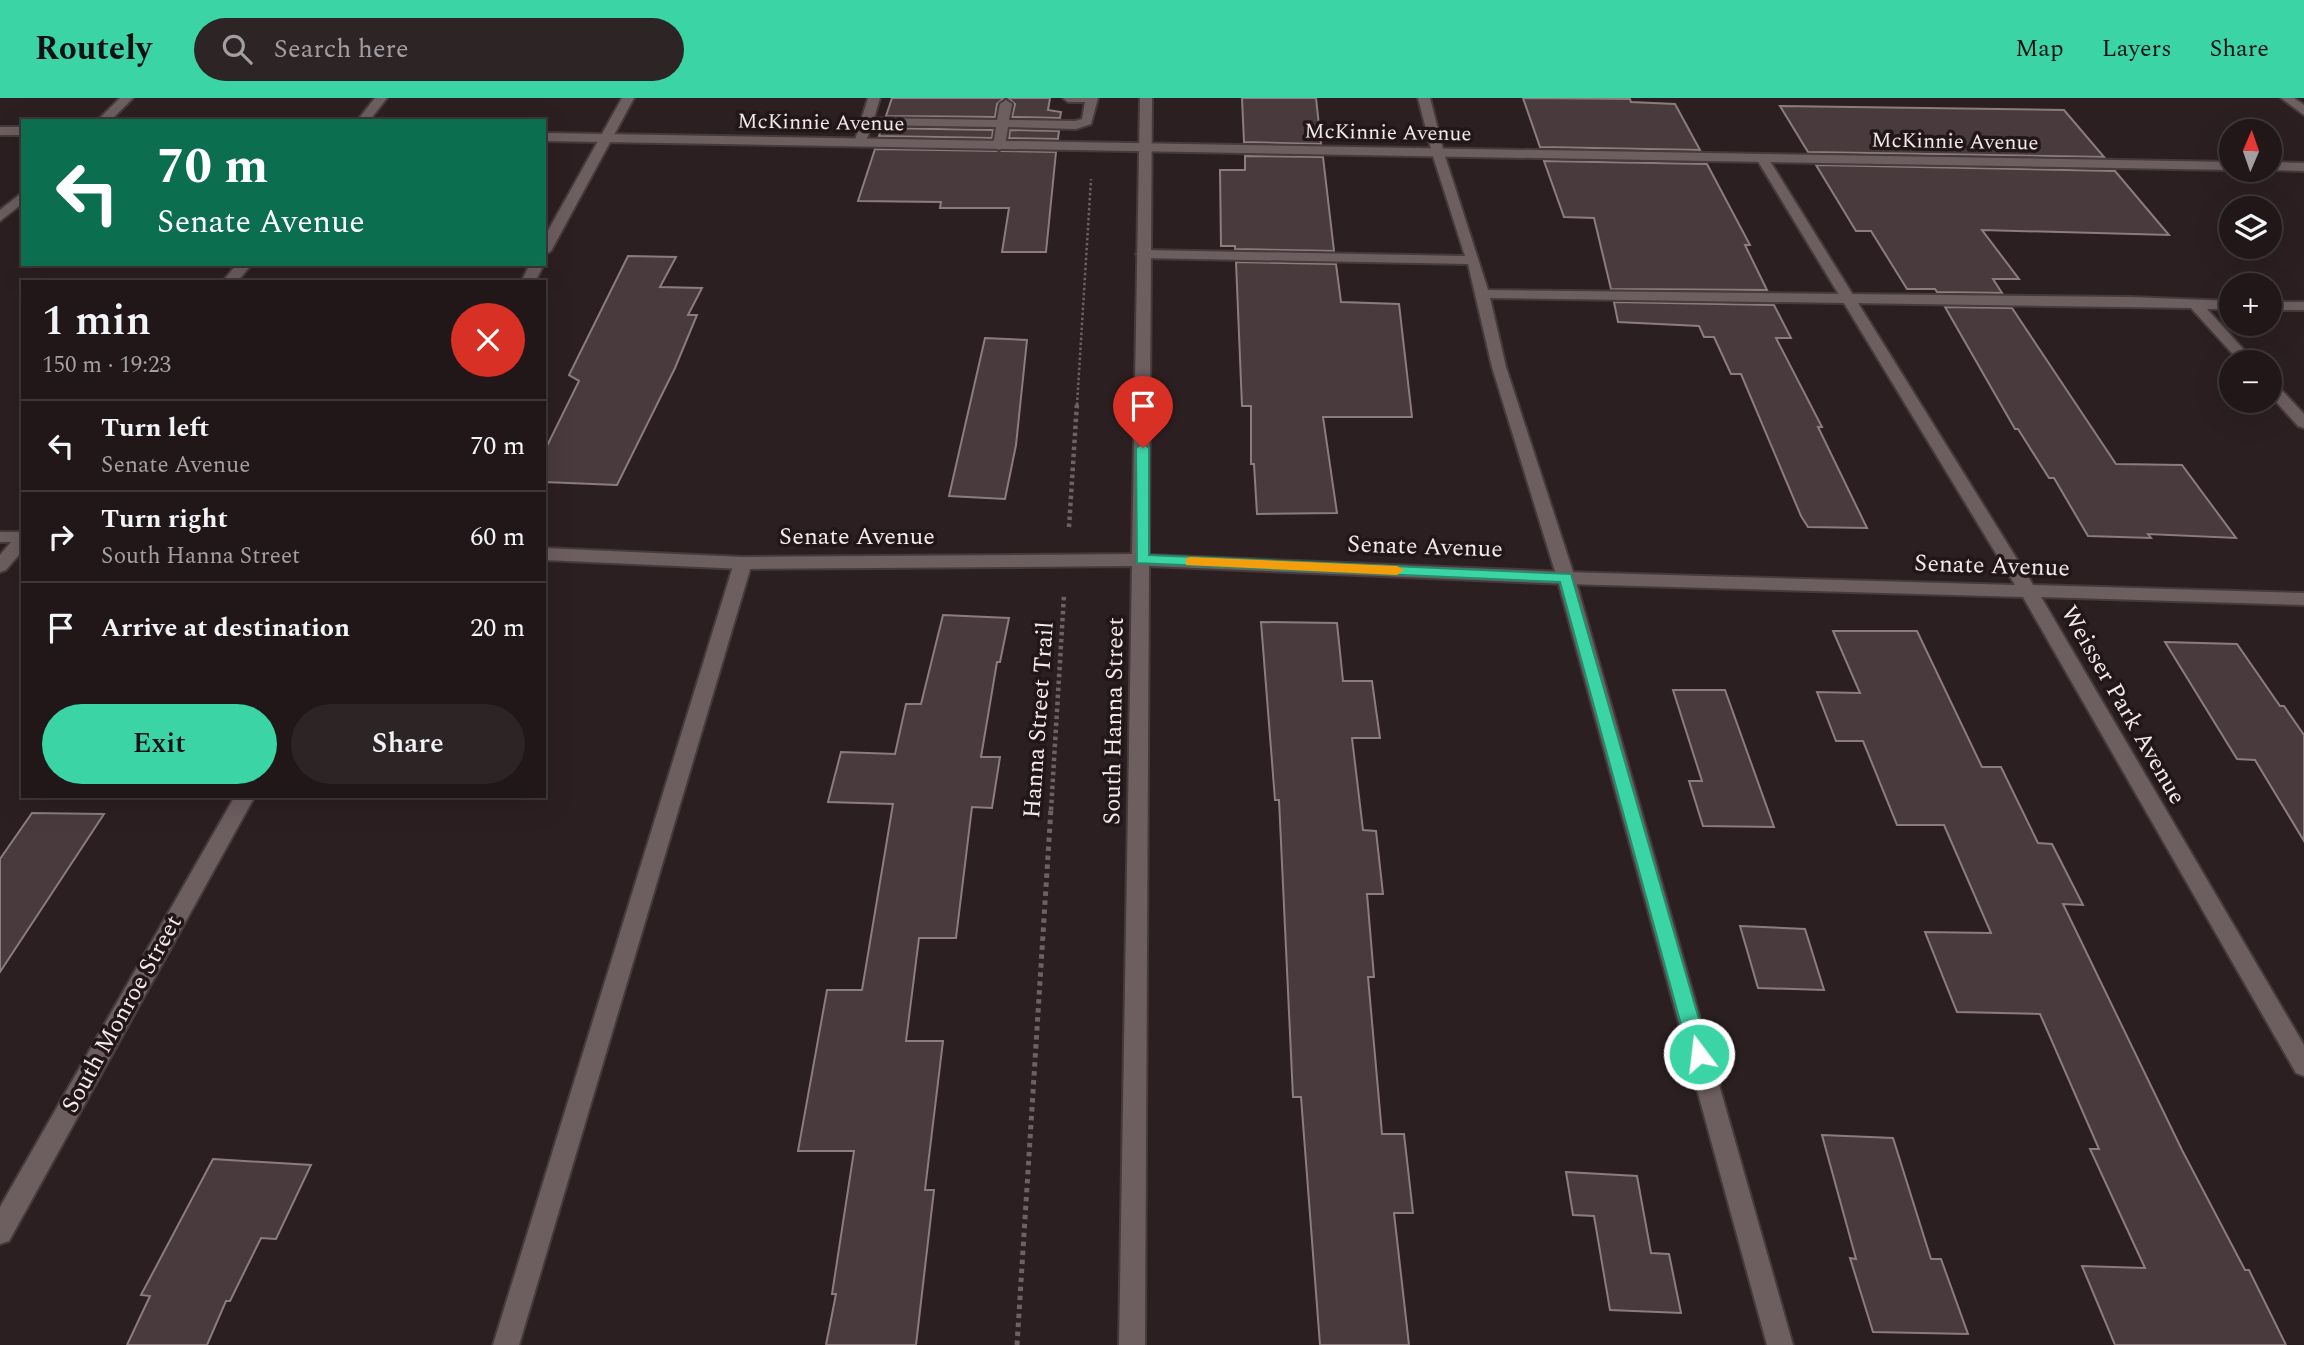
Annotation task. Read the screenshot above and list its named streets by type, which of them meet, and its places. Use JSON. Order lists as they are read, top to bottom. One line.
{"streets":{"street":["McKinnie Avenue","Senate Avenue","Weisser Park Avenue","South Hanna Street","South Monroe Street"],"path":["Hanna Street Trail"]},"crossings":[["McKinnie Avenue","Weisser Park Avenue"],["McKinnie Avenue","Hanna Street Trail"],["McKinnie Avenue","South Hanna Street"],["Senate Avenue","Weisser Park Avenue"],["Senate Avenue","Hanna Street Trail"],["Senate Avenue","South Hanna Street"]],"north":"top","page":{"header":"Routely","search":"Search here","nav":["Map","Layers","Share"],"map_buttons":["+","−"],"turn":["70 m","Senate Avenue"],"heading":["1 min","150 m · 19:23"],"list":[{"name":"Turn left","note":"Senate Avenue","value":"70 m"},{"name":"Turn right","note":"South Hanna Street","value":"60 m"},{"name":"Arrive at destination","value":"20 m"}],"buttons":["Exit","Share"]}}
